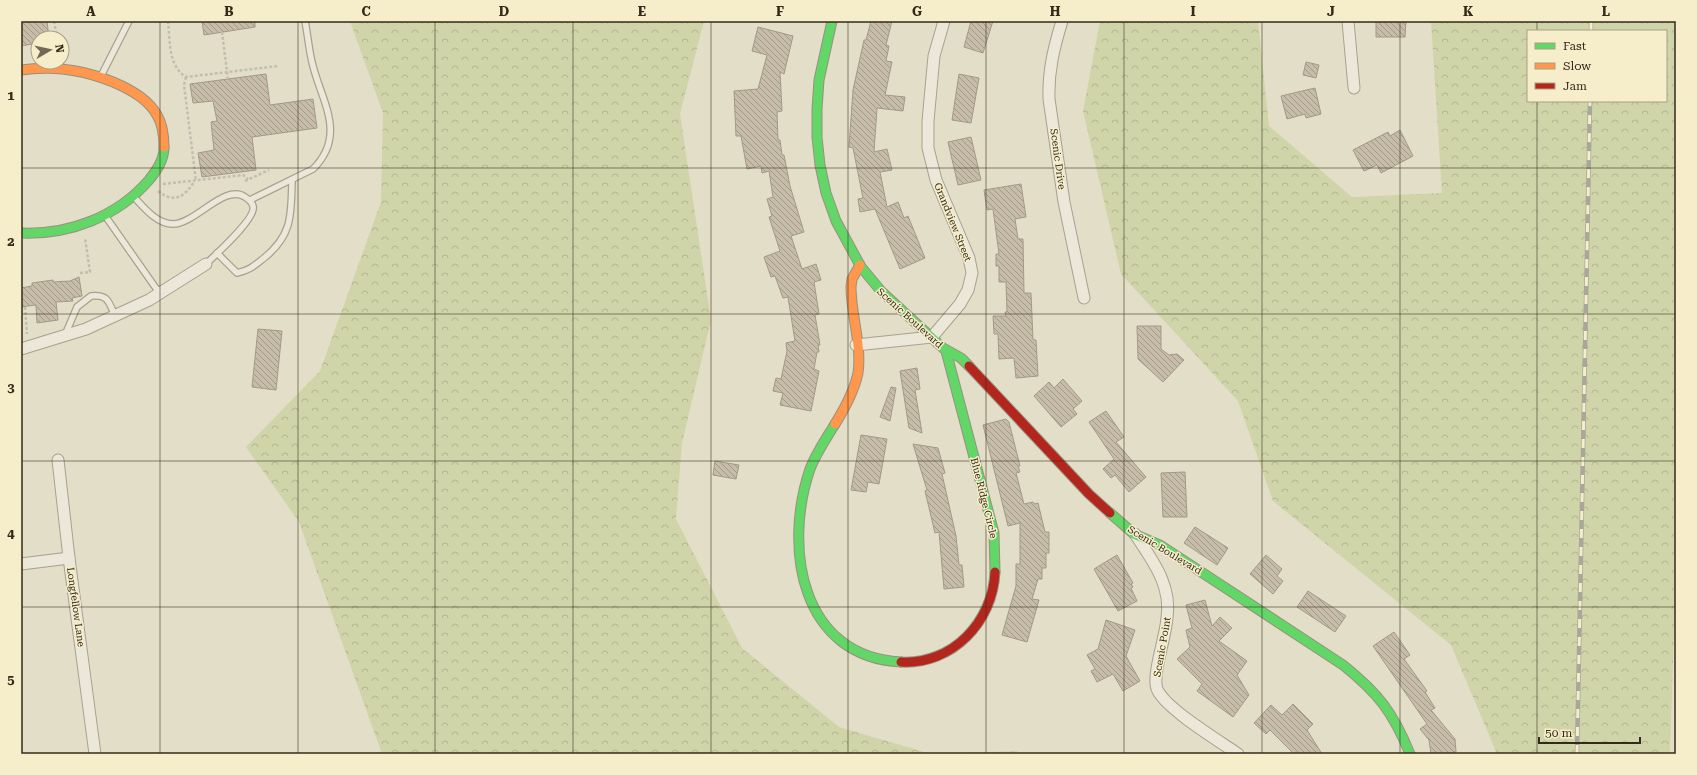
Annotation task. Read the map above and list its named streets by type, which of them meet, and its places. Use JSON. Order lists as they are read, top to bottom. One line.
{"streets":{"street":["Scenic Drive","Grandview Street","Scenic Boulevard","Blue Ridge Circle","Longfellow Lane","Scenic Point"]},"crossings":[["Grandview Street","Scenic Boulevard"],["Scenic Boulevard","Blue Ridge Circle"],["Scenic Boulevard","Scenic Point"]],"legend":["Fast","Slow","Jam"],"scale_bar":"50 m","north":"right","grid":{"columns":["A","B","C","D","E","F","G","H","I","J","K","L"],"rows":["1","2","3","4","5"]}}
